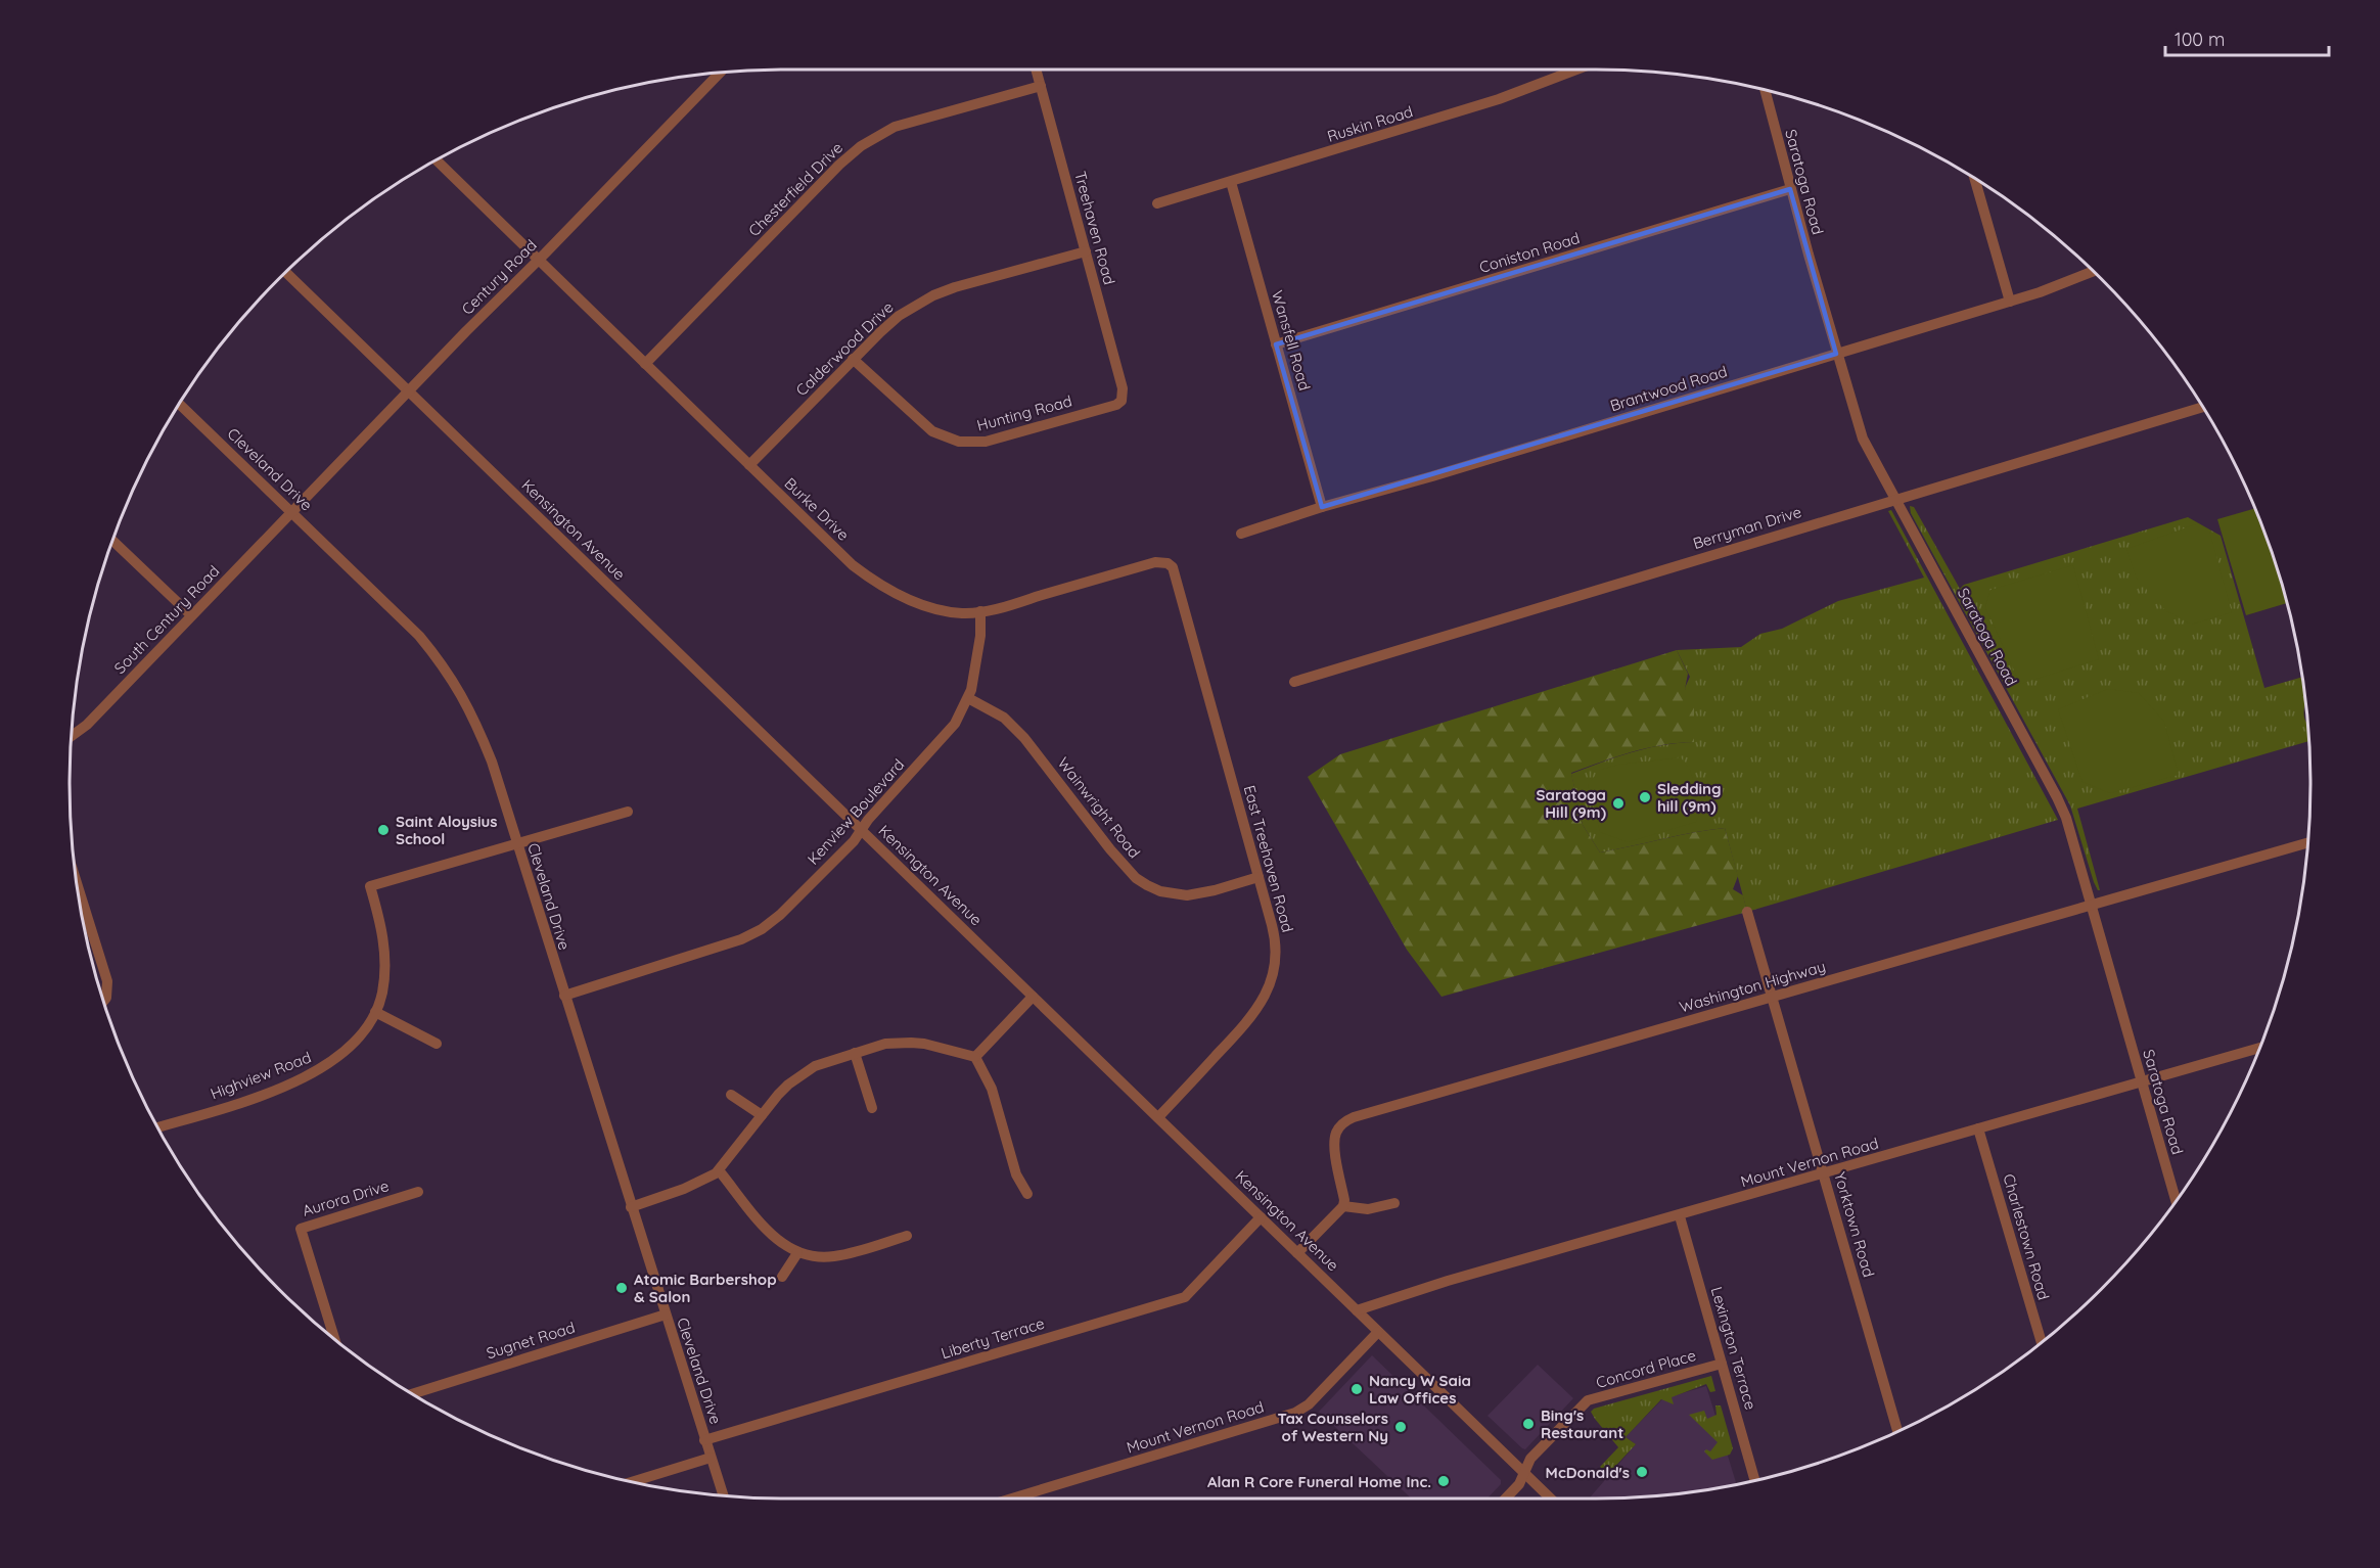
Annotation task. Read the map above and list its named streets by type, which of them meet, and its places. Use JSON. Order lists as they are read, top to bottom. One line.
{"streets":{"street":["Ruskin Road","Saratoga Road","Chesterfield Drive","Treehaven Road","Coniston Road","Century Road","Wansfell Road","Calderwood Drive","Brantwood Road","Hunting Road","Cleveland Drive","Burke Drive","Berryman Drive","Kensington Avenue","South Century Road","Wainwright Road","Kenview Boulevard","East Treehaven Road","Washington Highway","Highview Road","Mount Vernon Road","Aurora Drive","Yorktown Road","Charlestown Road","Liberty Terrace","Sugnet Road","Lexington Terrace","Concord Place"]},"crossings":[["Ruskin Road","Wansfell Road"],["Saratoga Road","Coniston Road"],["Saratoga Road","Brantwood Road"],["Saratoga Road","Berryman Drive"],["Saratoga Road","Washington Highway"],["Saratoga Road","Mount Vernon Road"],["Chesterfield Drive","Treehaven Road"],["Chesterfield Drive","Burke Drive"],["Treehaven Road","Calderwood Drive"],["Treehaven Road","Hunting Road"],["Coniston Road","Wansfell Road"],["Century Road","Cleveland Drive"],["Century Road","Burke Drive"],["Century Road","Kensington Avenue"],["Century Road","South Century Road"],["Wansfell Road","Brantwood Road"],["Calderwood Drive","Hunting Road"],["Calderwood Drive","Burke Drive"],["Cleveland Drive","South Century Road"],["Cleveland Drive","Kenview Boulevard"],["Cleveland Drive","Highview Road"],["Cleveland Drive","Liberty Terrace"],["Cleveland Drive","Sugnet Road"],["Burke Drive","Kenview Boulevard"],["Burke Drive","East Treehaven Road"],["Kensington Avenue","Kenview Boulevard"],["Kensington Avenue","East Treehaven Road"],["Kensington Avenue","Mount Vernon Road"],["Kensington Avenue","Liberty Terrace"],["Kensington Avenue","Concord Place"],["Wainwright Road","Kenview Boulevard"],["Wainwright Road","East Treehaven Road"],["Washington Highway","Yorktown Road"],["Mount Vernon Road","Yorktown Road"],["Mount Vernon Road","Charlestown Road"],["Mount Vernon Road","Lexington Terrace"],["Lexington Terrace","Concord Place"]],"places":["Sledding hill (9m)","Saratoga Hill (9m)","Saint Aloysius School","Atomic Barbershop & Salon","Nancy W Saia Law Offices","Bing's Restaurant","Tax Counselors of Western Ny","McDonald's","Alan R Core Funeral Home Inc."],"scale_bar":"100 m"}
